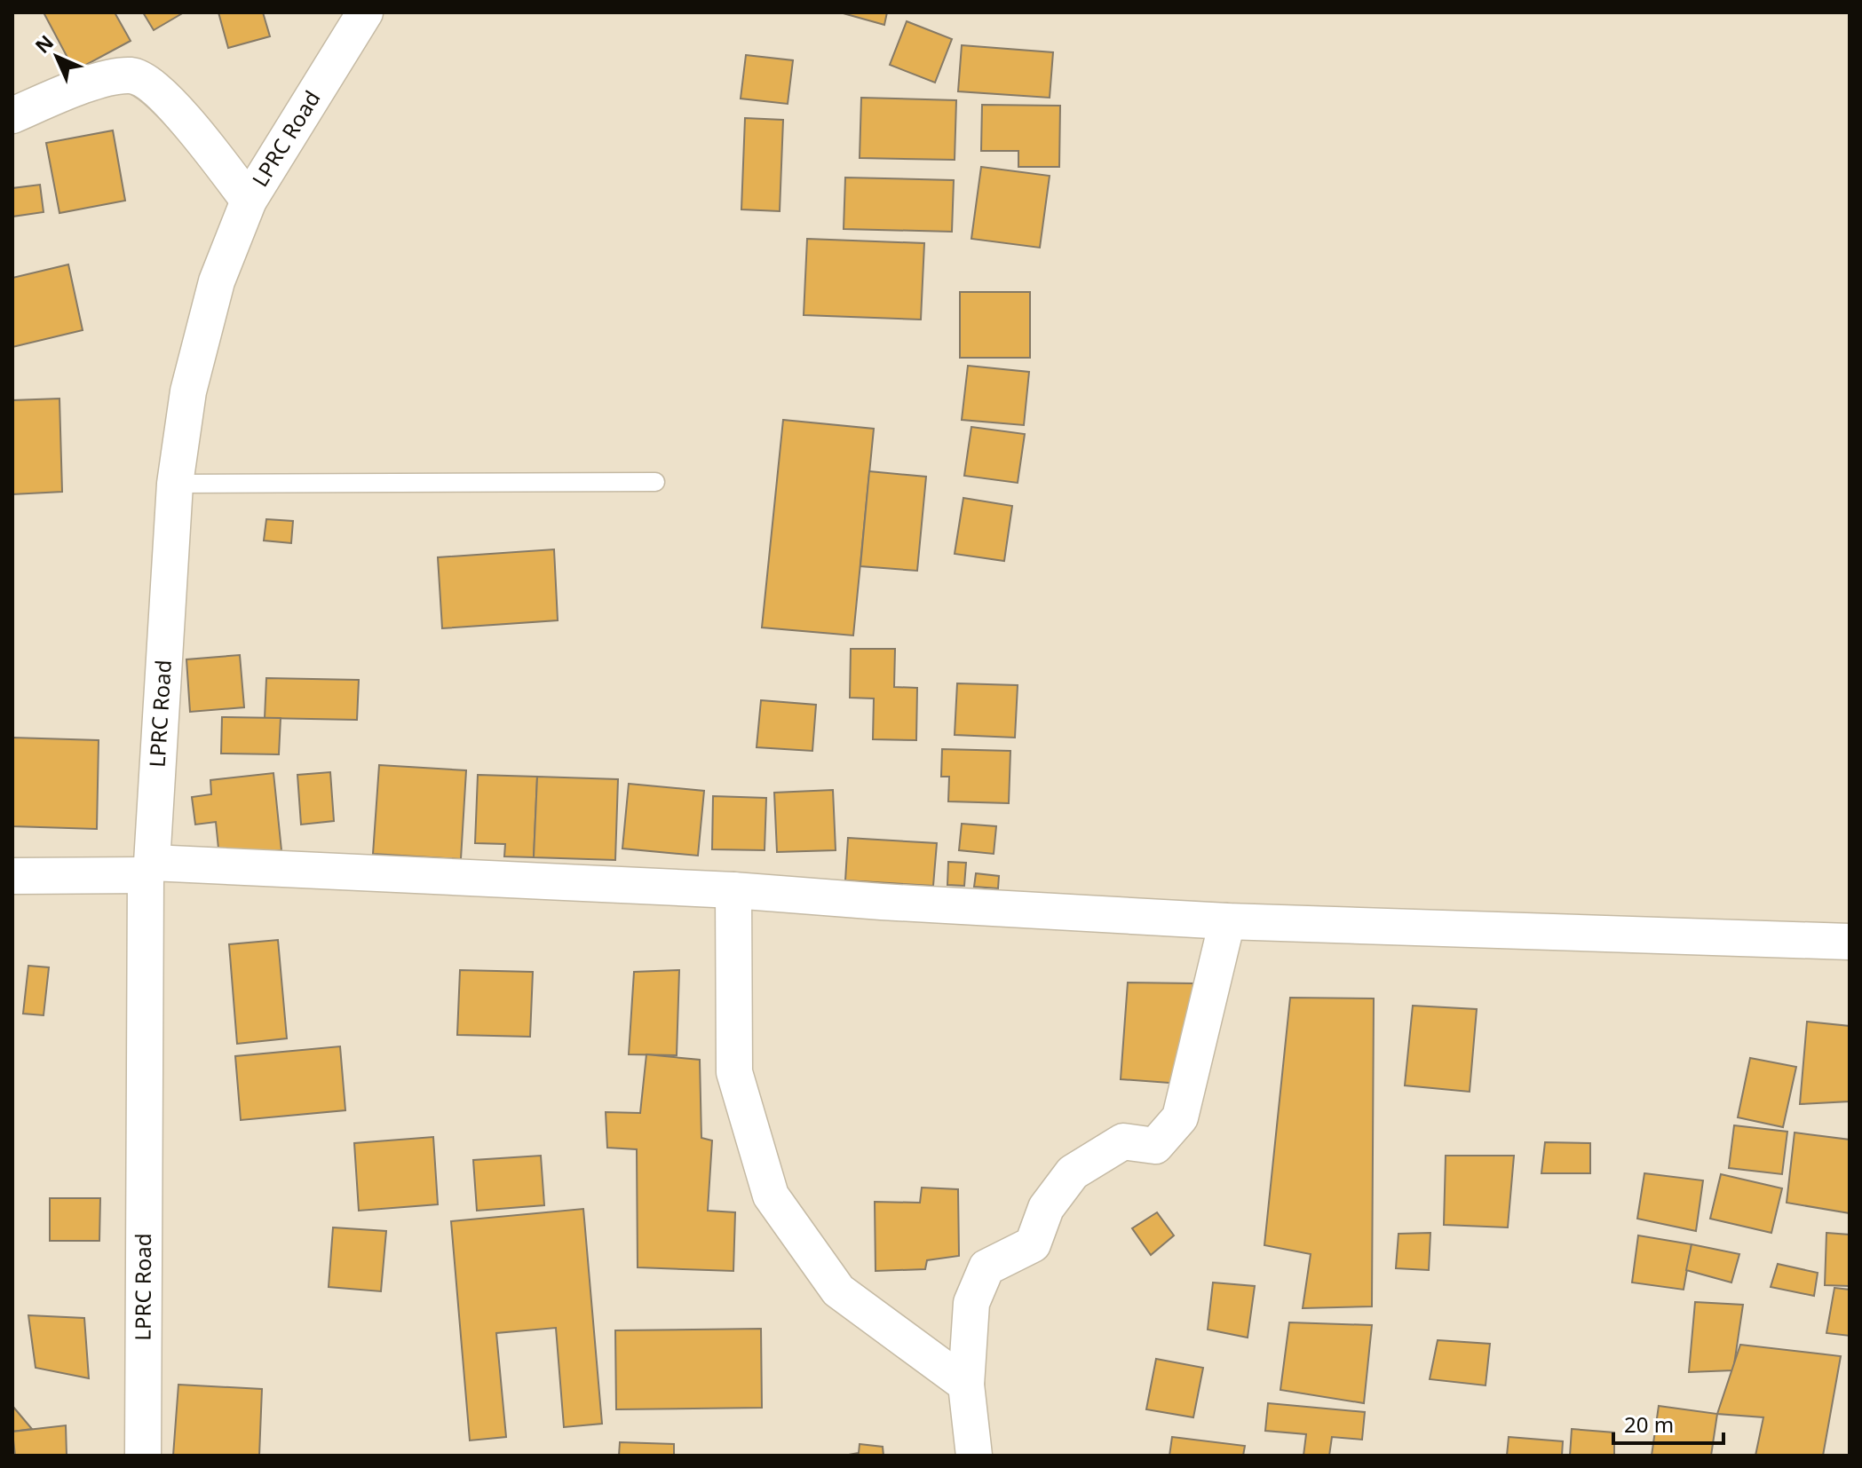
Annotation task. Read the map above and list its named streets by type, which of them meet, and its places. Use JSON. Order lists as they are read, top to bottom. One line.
{"streets":{"street":["LPRC Road"]},"scale_bar":"20 m","north":"top left"}
